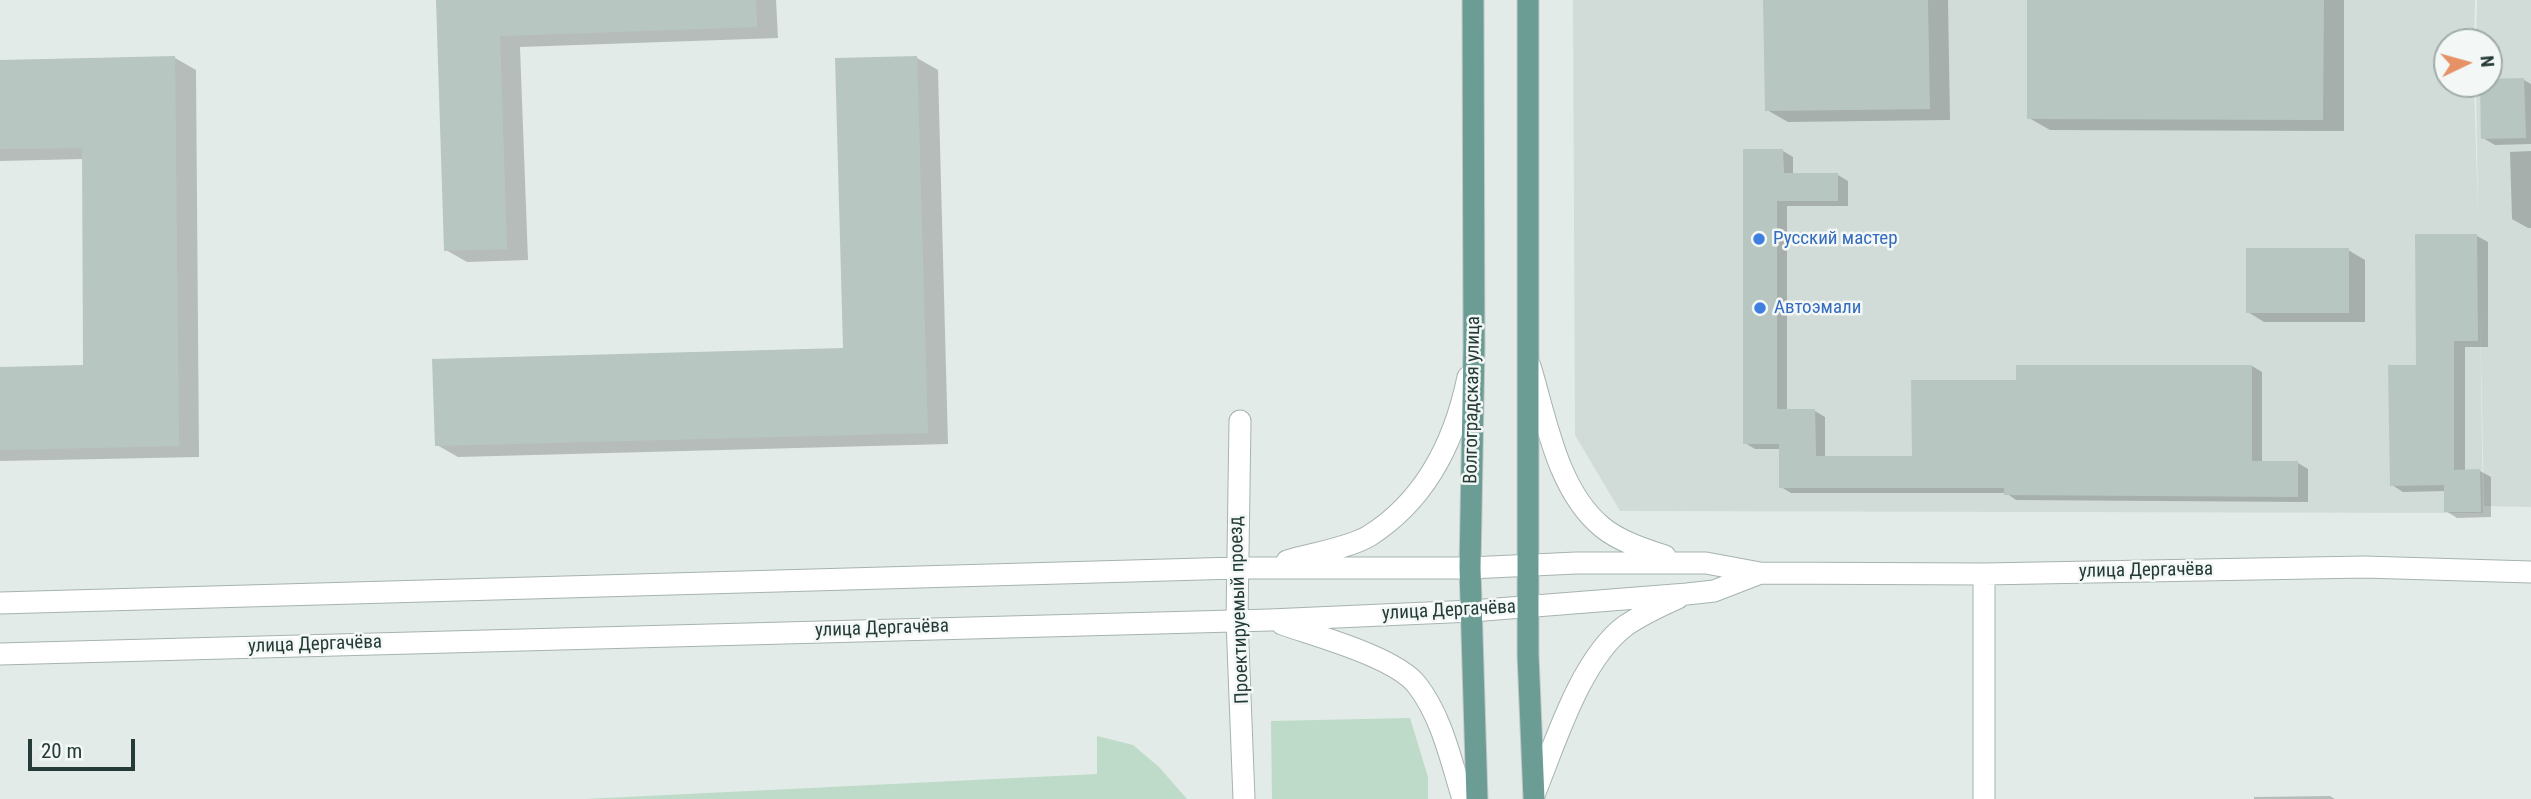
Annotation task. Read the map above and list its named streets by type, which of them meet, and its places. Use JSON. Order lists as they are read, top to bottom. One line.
{"streets":{"main road":["Волгоградская улица"],"street":["улица Дергачёва","Проектируемый проезд"]},"crossings":[["Волгоградская улица","улица Дергачёва"],["улица Дергачёва","Проектируемый проезд"]],"places":["Русский мастер","Автоэмали"],"scale_bar":"20 m","north":"right"}
